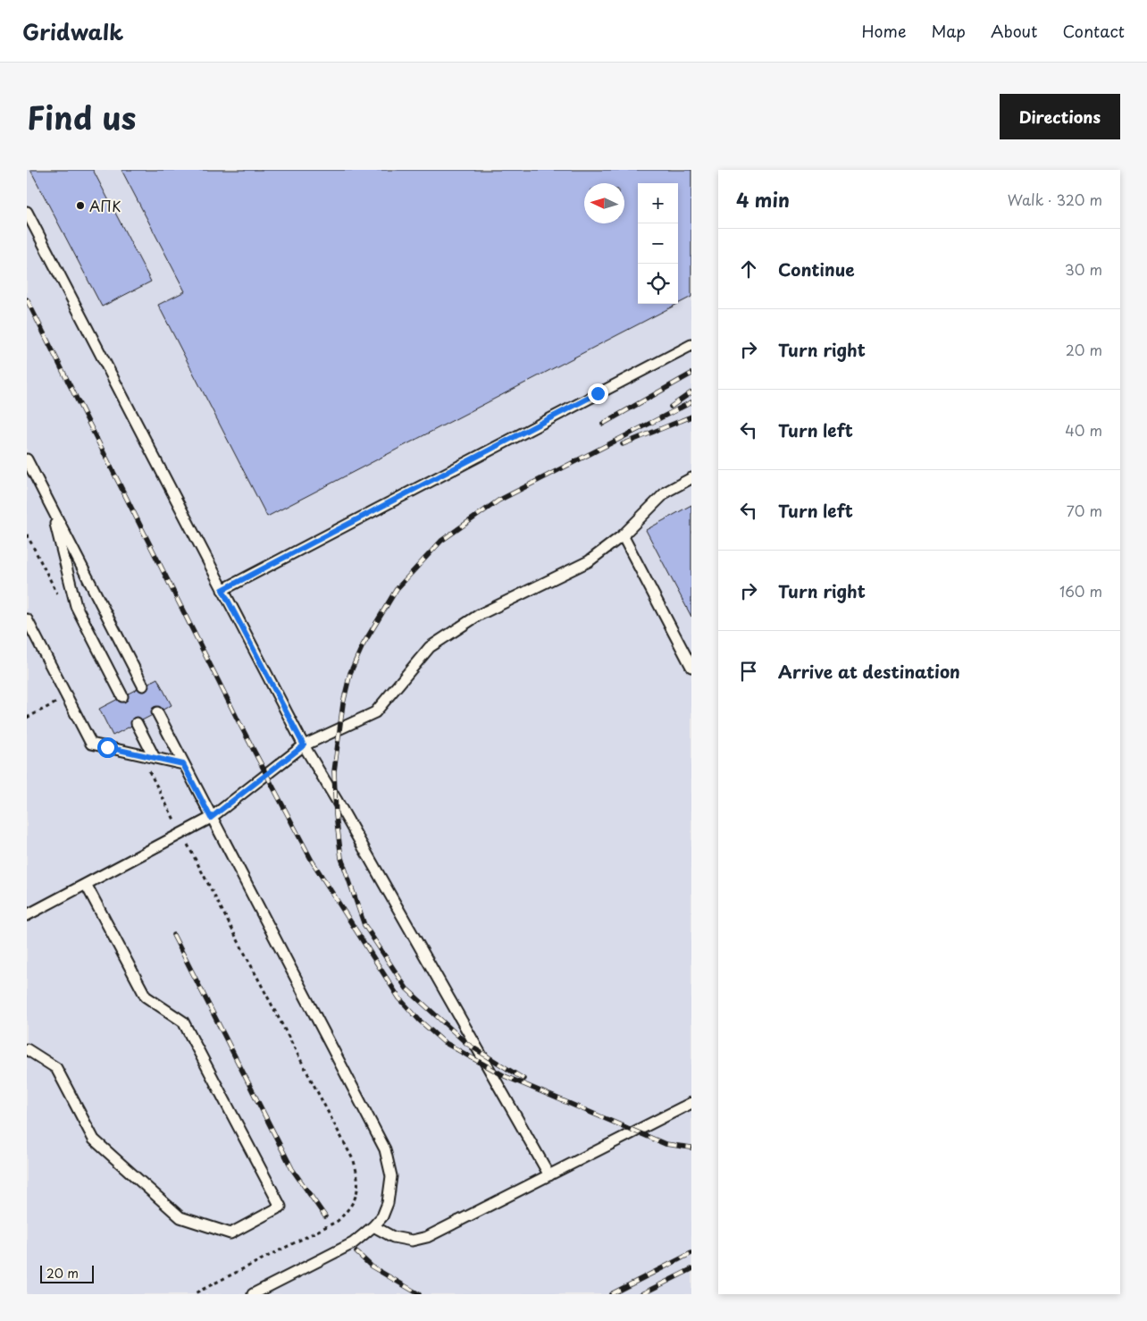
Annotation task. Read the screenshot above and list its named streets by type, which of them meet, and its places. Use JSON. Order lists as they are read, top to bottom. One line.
{"places":["АПК"],"scale_bar":"20 m","north":"left","page":{"header":"Gridwalk","nav":["Home","Map","About","Contact"],"title":"Find us","buttons":"Directions","heading":["4 min","Walk · 320 m"],"map_buttons":["+","−"],"list":[["Continue","30 m"],["Turn right","20 m"],["Turn left","40 m"],["Turn left","70 m"],["Turn right","160 m"],"Arrive at destination"],"scale":"20 m"}}
